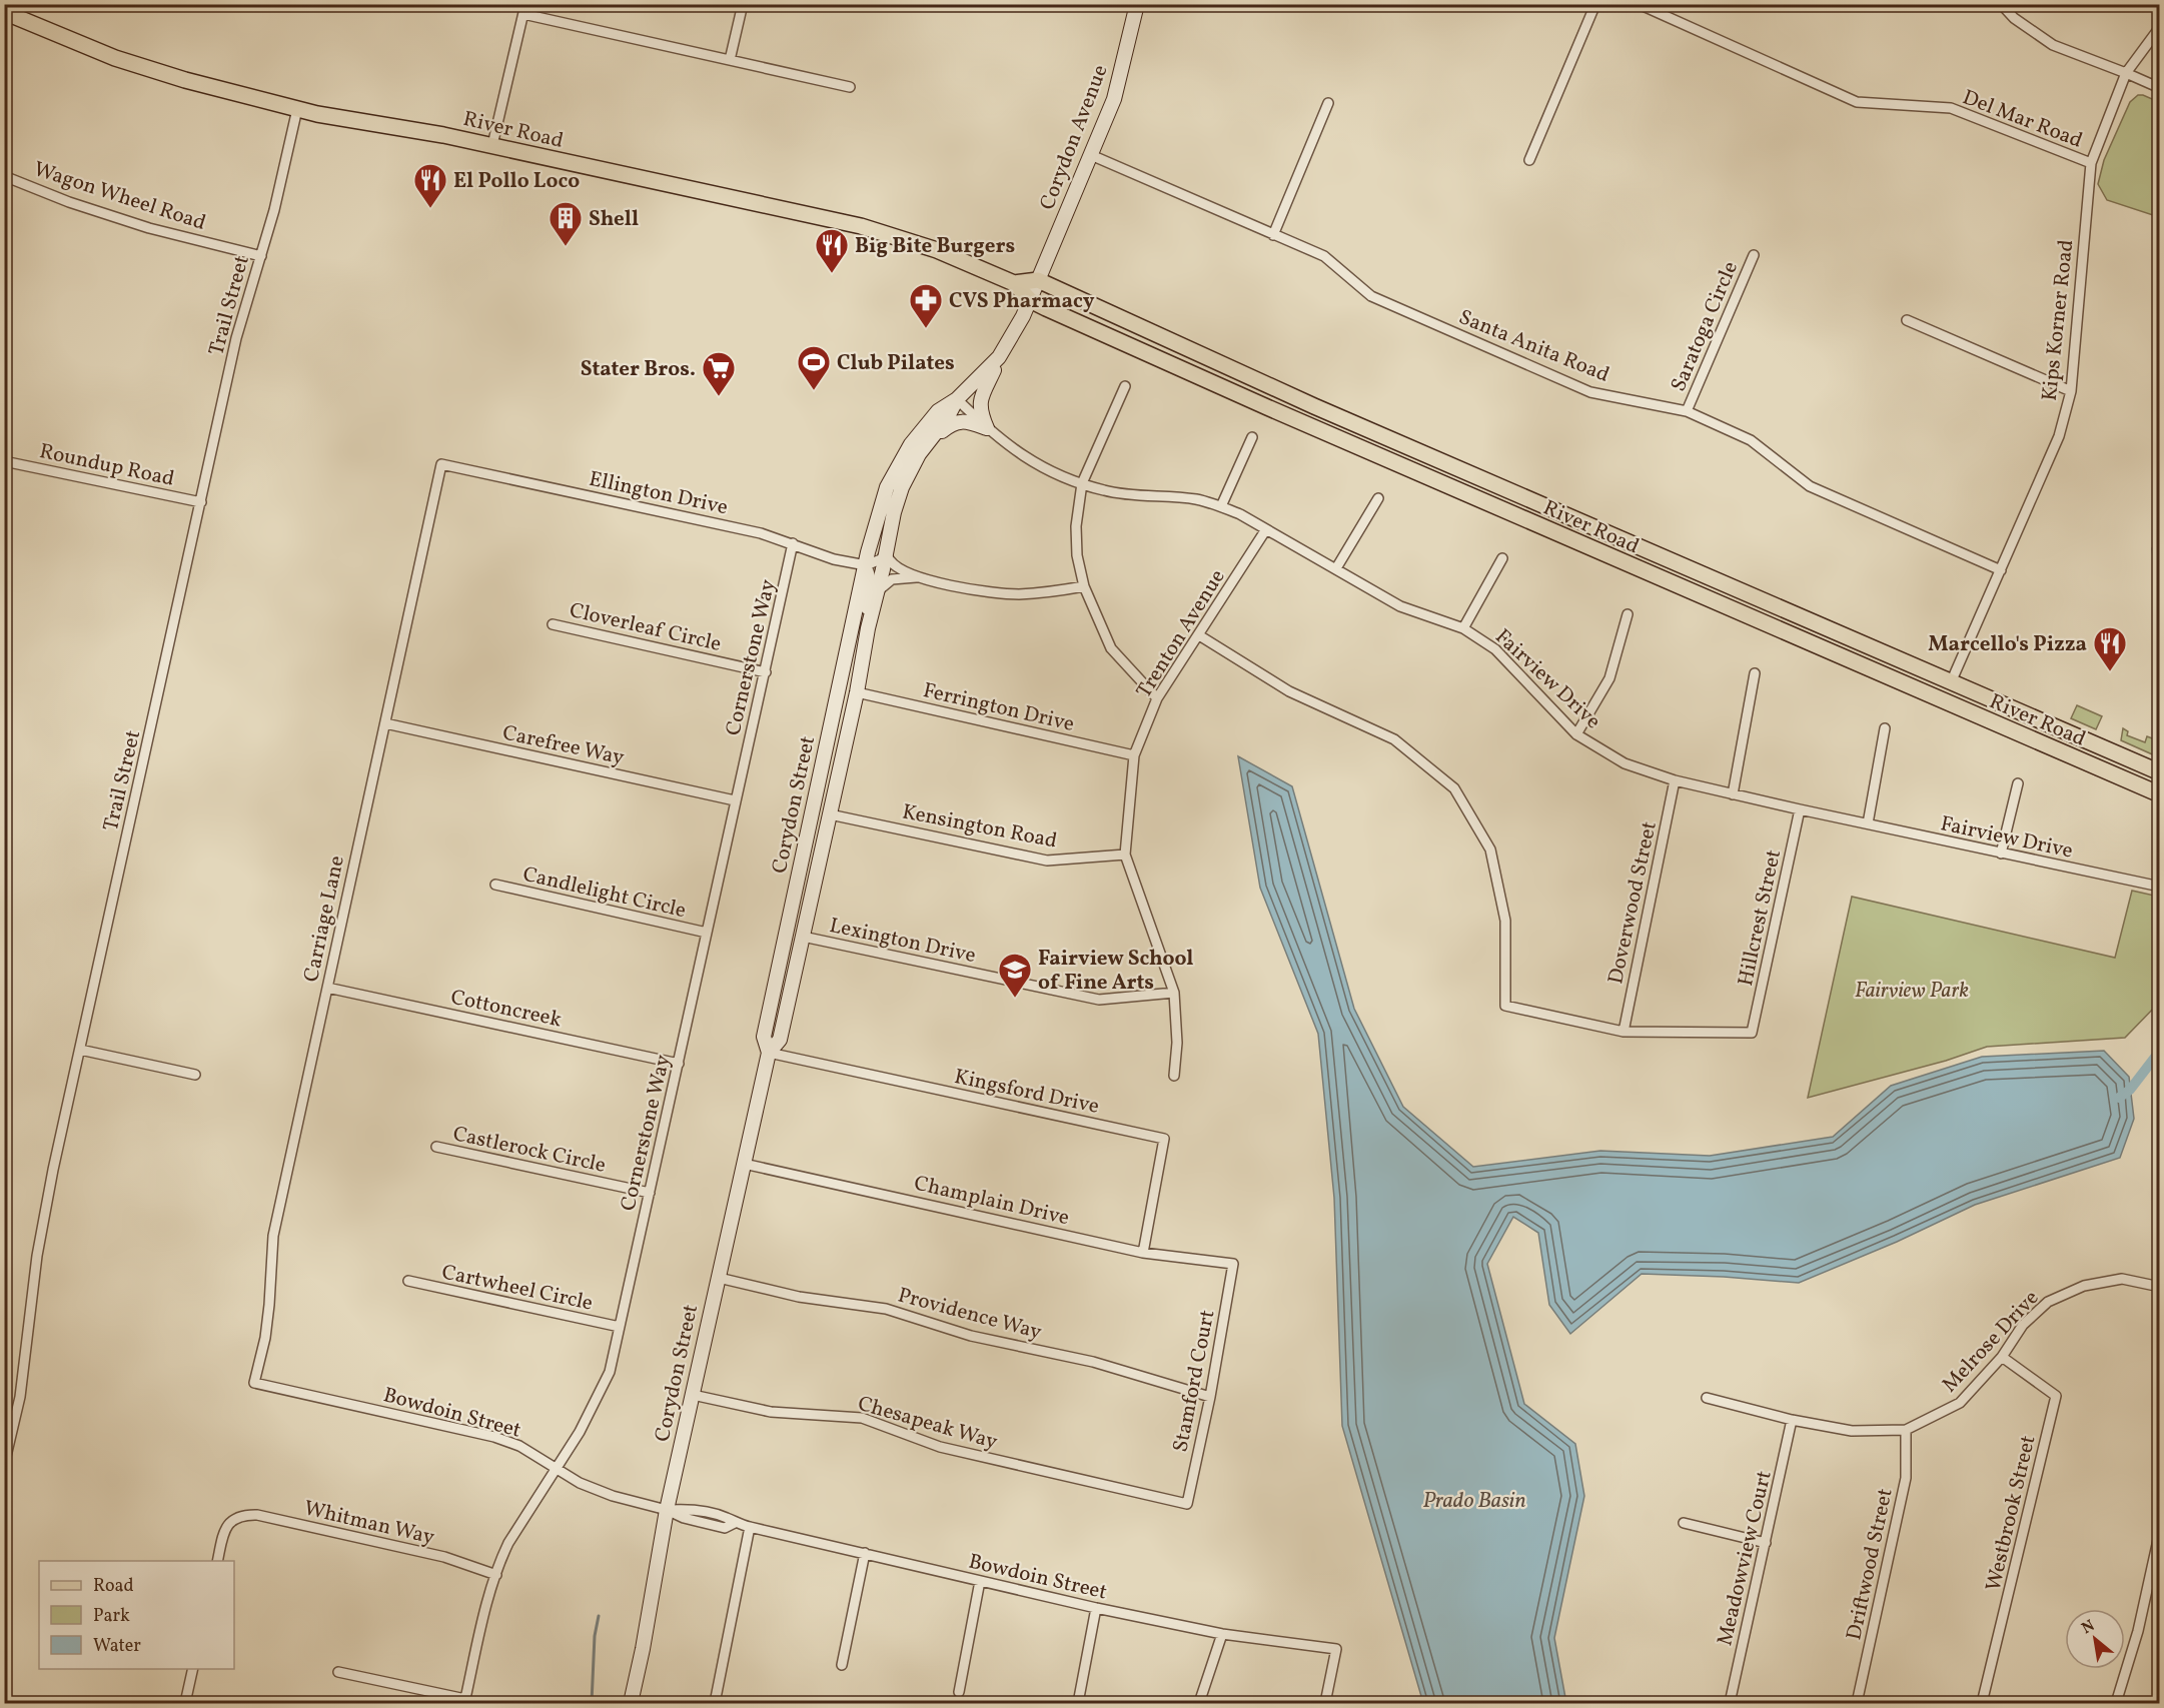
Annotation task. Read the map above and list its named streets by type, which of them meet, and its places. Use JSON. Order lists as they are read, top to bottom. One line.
{"streets":{"main road":["River Road","Corydon Avenue","Corydon Street"],"street":["Del Mar Road","Wagon Wheel Road","Trail Street","Kips Korner Road","Saratoga Circle","Santa Anita Road","Roundup Road","Ellington Drive","Cloverleaf Circle","Trenton Avenue","Cornerstone Way","Fairview Drive","Ferrington Drive","Carefree Way","Kensington Road","Candlelight Circle","Doverwood Street","Hillcrest Street","Carriage Lane","Lexington Drive","Cottoncreek","Kingsford Drive","Castlerock Circle","Champlain Drive","Cartwheel Circle","Providence Way","Melrose Drive","Stamford Court","Bowdoin Street","Chesapeak Way","Westbrook Street","Whitman Way","Meadowview Court","Driftwood Street"]},"crossings":[["Del Mar Road","Kips Korner Road"],["River Road","Corydon Avenue"],["River Road","Trail Street"],["River Road","Kips Korner Road"],["River Road","Corydon Street"],["Corydon Avenue","Santa Anita Road"],["Corydon Avenue","Corydon Street"],["Wagon Wheel Road","Trail Street"],["Trail Street","Roundup Road"],["Kips Korner Road","Santa Anita Road"],["Saratoga Circle","Santa Anita Road"],["Ellington Drive","Cornerstone Way"],["Ellington Drive","Corydon Street"],["Ellington Drive","Carriage Lane"],["Cloverleaf Circle","Cornerstone Way"],["Trenton Avenue","Fairview Drive"],["Trenton Avenue","Ferrington Drive"],["Trenton Avenue","Kensington Road"],["Trenton Avenue","Lexington Drive"],["Cornerstone Way","Carefree Way"],["Cornerstone Way","Candlelight Circle"],["Cornerstone Way","Cottoncreek"],["Cornerstone Way","Castlerock Circle"],["Cornerstone Way","Cartwheel Circle"],["Cornerstone Way","Bowdoin Street"],["Cornerstone Way","Whitman Way"],["Fairview Drive","Corydon Street"],["Fairview Drive","Doverwood Street"],["Fairview Drive","Hillcrest Street"],["Ferrington Drive","Corydon Street"],["Carefree Way","Carriage Lane"],["Corydon Street","Kensington Road"],["Corydon Street","Lexington Drive"],["Corydon Street","Kingsford Drive"],["Corydon Street","Champlain Drive"],["Corydon Street","Providence Way"],["Corydon Street","Bowdoin Street"],["Corydon Street","Chesapeak Way"],["Doverwood Street","Hillcrest Street"],["Carriage Lane","Cottoncreek"],["Carriage Lane","Bowdoin Street"],["Kingsford Drive","Champlain Drive"],["Champlain Drive","Stamford Court"],["Providence Way","Stamford Court"],["Melrose Drive","Westbrook Street"],["Melrose Drive","Meadowview Court"],["Melrose Drive","Driftwood Street"],["Stamford Court","Chesapeak Way"]],"water":["Prado Basin"],"parks":["Fairview Park"],"places":{"restaurant":["El Pollo Loco","Big Bite Burgers","Marcello's Pizza"],"building":["Shell"],"pharmacy":["CVS Pharmacy"],"sports":["Club Pilates"],"supermarket":["Stater Bros."],"school or university":["Fairview School of Fine Arts"]},"legend":["Road","Park","Water"],"north":"top left"}
